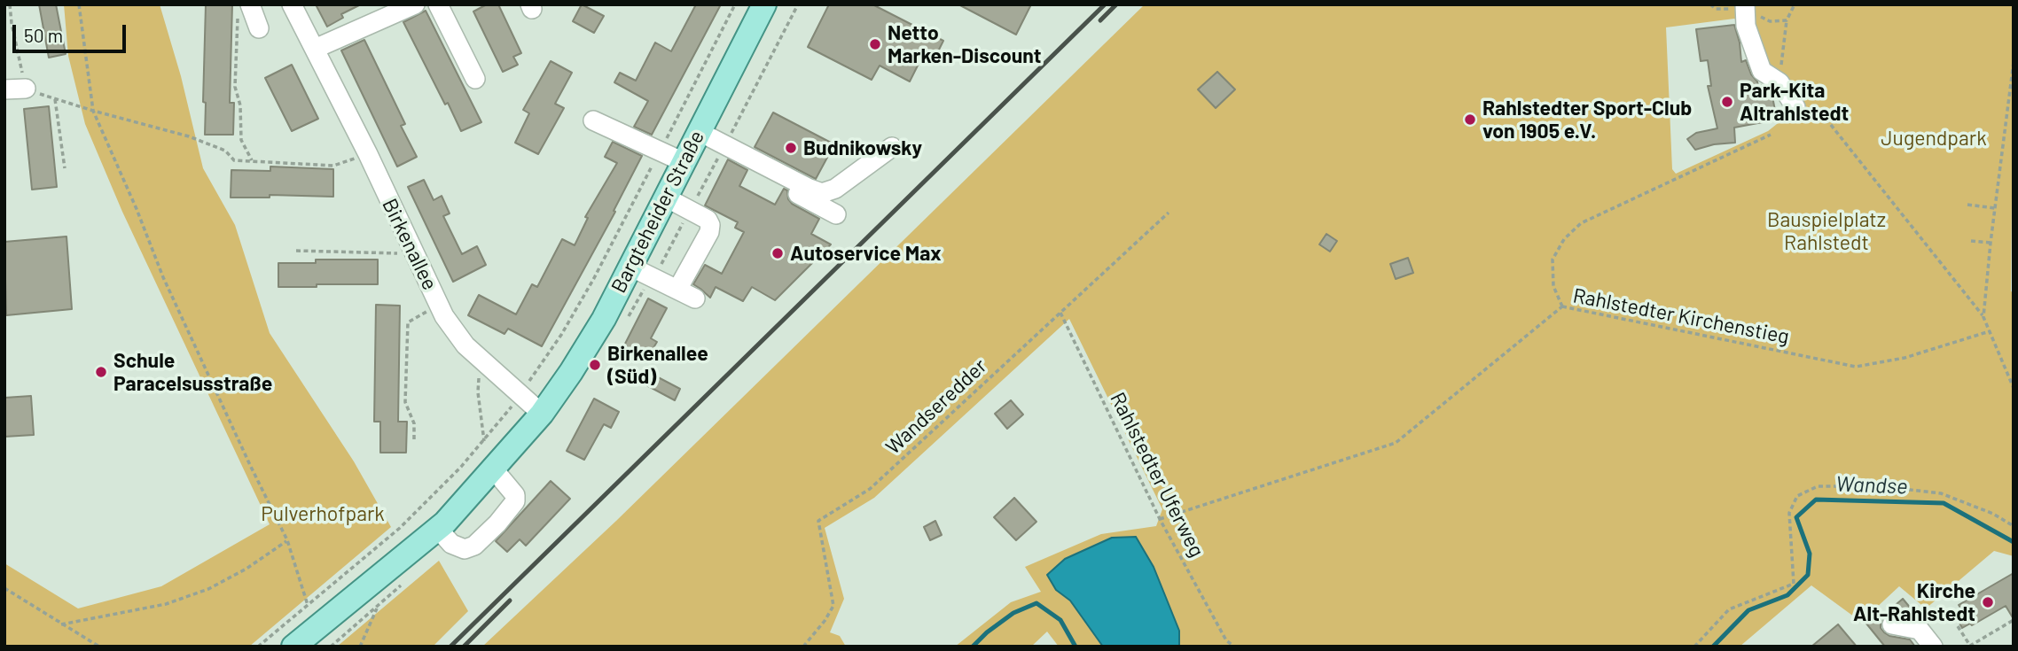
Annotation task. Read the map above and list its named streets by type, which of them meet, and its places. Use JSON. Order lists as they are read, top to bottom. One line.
{"streets":{"main road":["Bargteheider Straße"],"street":["Birkenallee"],"path":["Rahlstedter Kirchenstieg","Wandseredder","Rahlstedter Uferweg"]},"crossings":[["Bargteheider Straße","Birkenallee"],["Rahlstedter Kirchenstieg","Rahlstedter Uferweg"],["Wandseredder","Rahlstedter Uferweg"]],"water":["Wandse"],"parks":["Jugendpark","Bauspielplatz Rahlstedt","Pulverhofpark"],"places":["Netto Marken-Discount","Park-Kita Altrahlstedt","Rahlstedter Sport-Club von 1905 e.V.","Budnikowsky","Autoservice Max","Birkenallee (Süd)","Schule Paracelsusstraße","Kirche Alt-Rahlstedt"],"scale_bar":"50 m"}
